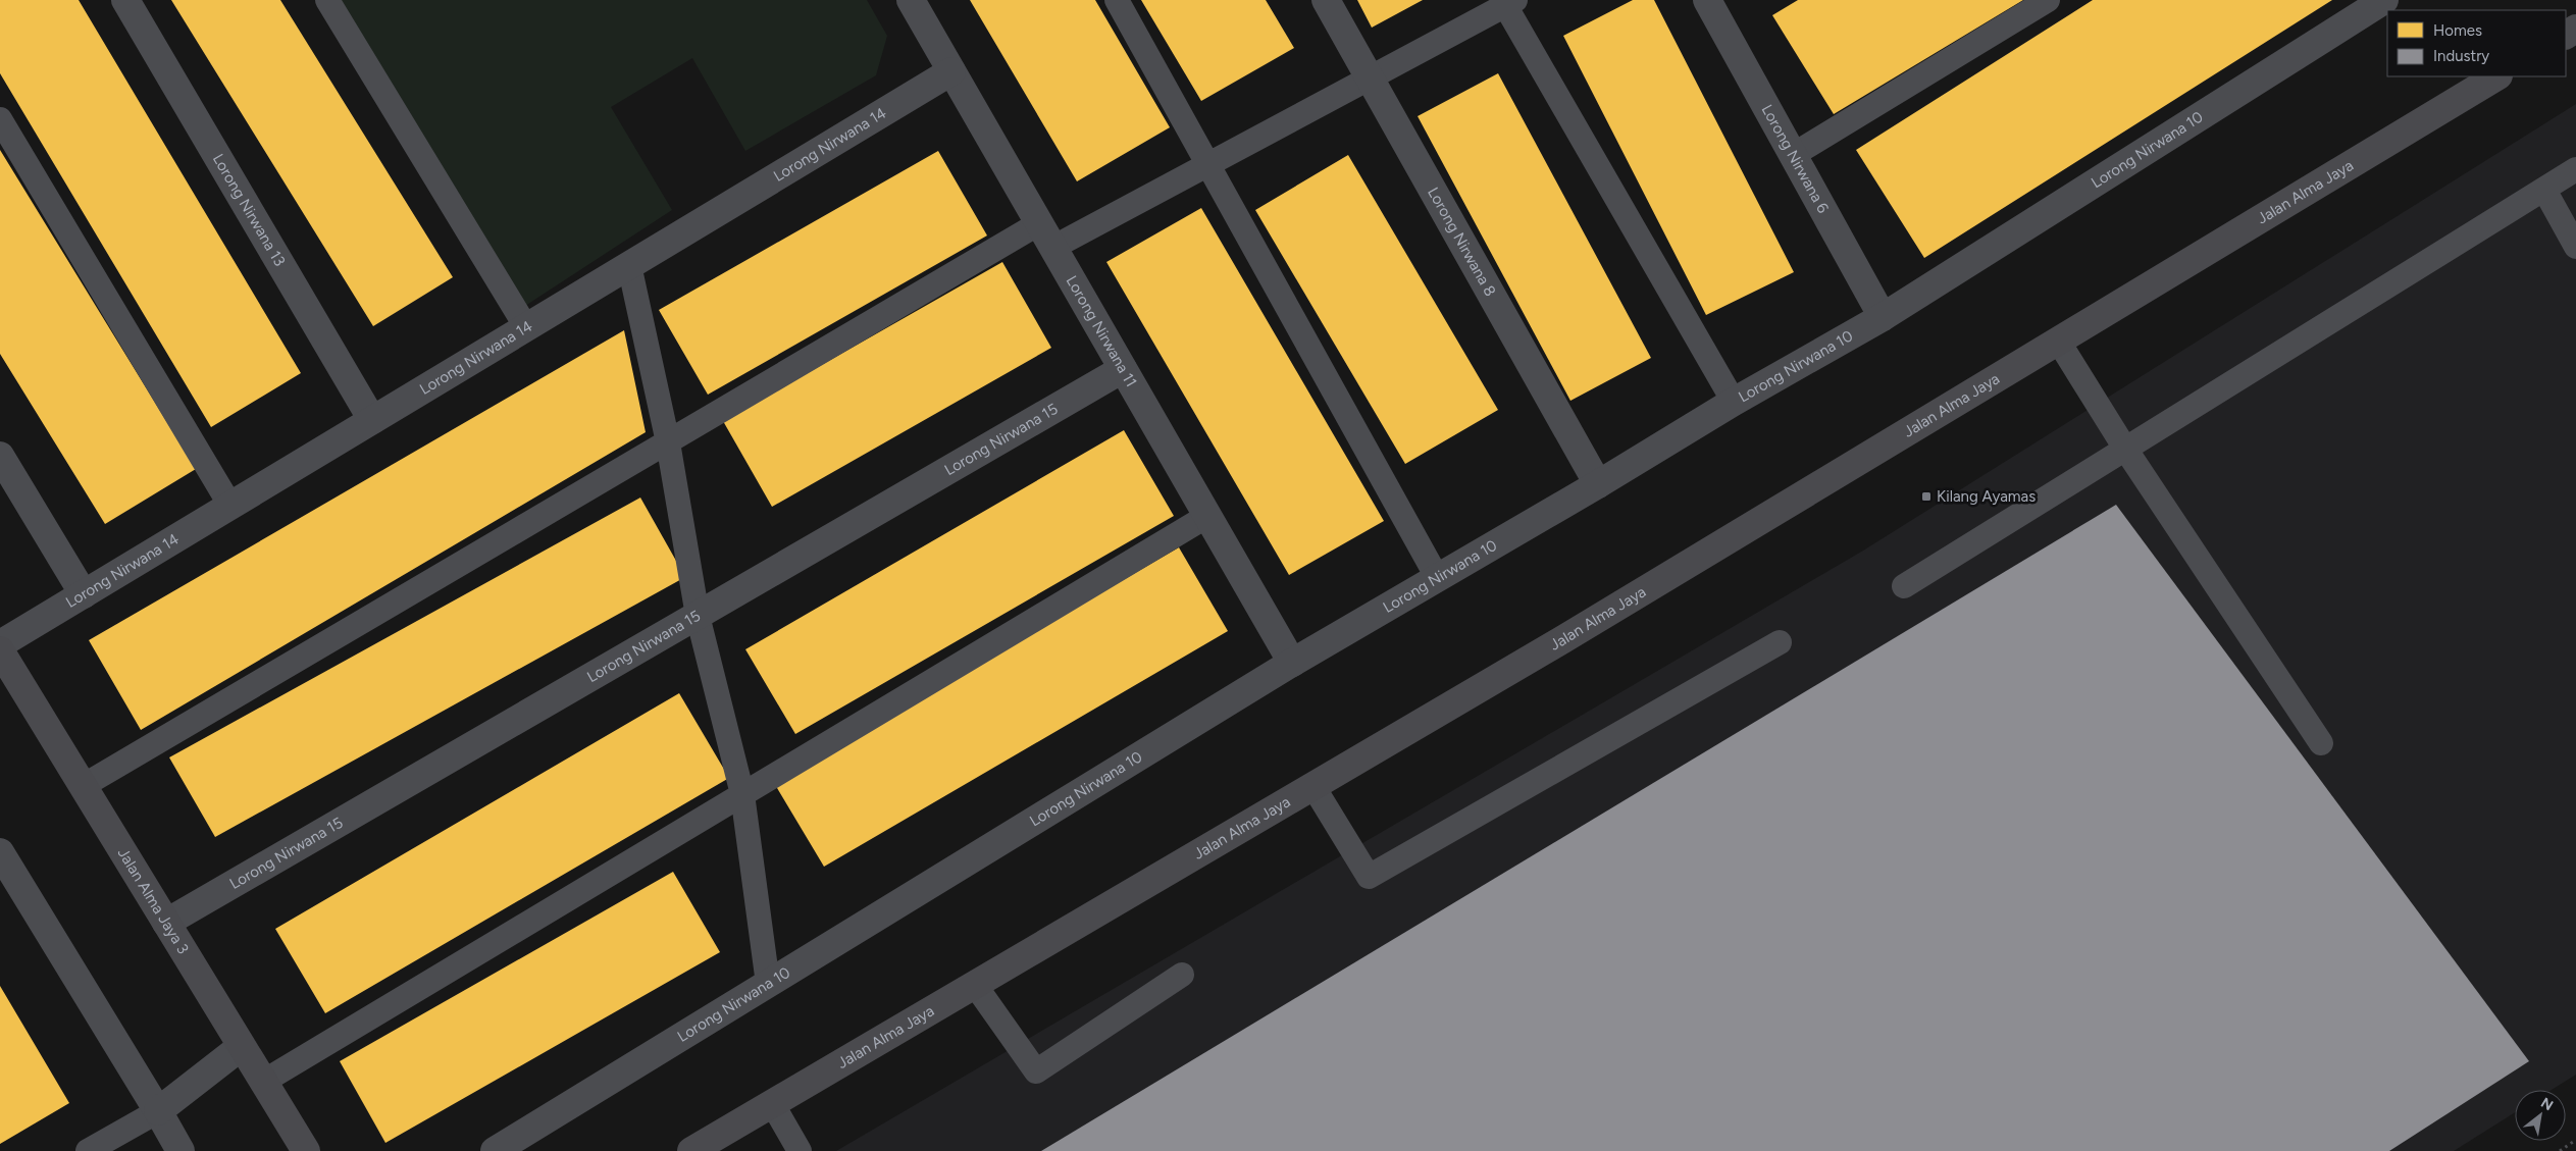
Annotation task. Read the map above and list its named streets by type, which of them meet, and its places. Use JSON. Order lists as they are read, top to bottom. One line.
{"streets":{"street":["Lorong Nirwana 14","Lorong Nirwana 10","Lorong Nirwana 6","Jalan Alma Jaya","Lorong Nirwana 13","Lorong Nirwana 8","Lorong Nirwana 11","Lorong Nirwana 15","Jalan Alma Jaya 3"]},"crossings":[["Lorong Nirwana 14","Lorong Nirwana 13"],["Lorong Nirwana 14","Lorong Nirwana 11"],["Lorong Nirwana 10","Lorong Nirwana 6"],["Lorong Nirwana 10","Lorong Nirwana 8"],["Lorong Nirwana 10","Lorong Nirwana 11"],["Lorong Nirwana 11","Lorong Nirwana 15"],["Lorong Nirwana 15","Jalan Alma Jaya 3"]],"places":{"transit":["Kilang Ayamas"]},"legend":["Homes","Industry"],"north":"top right"}
